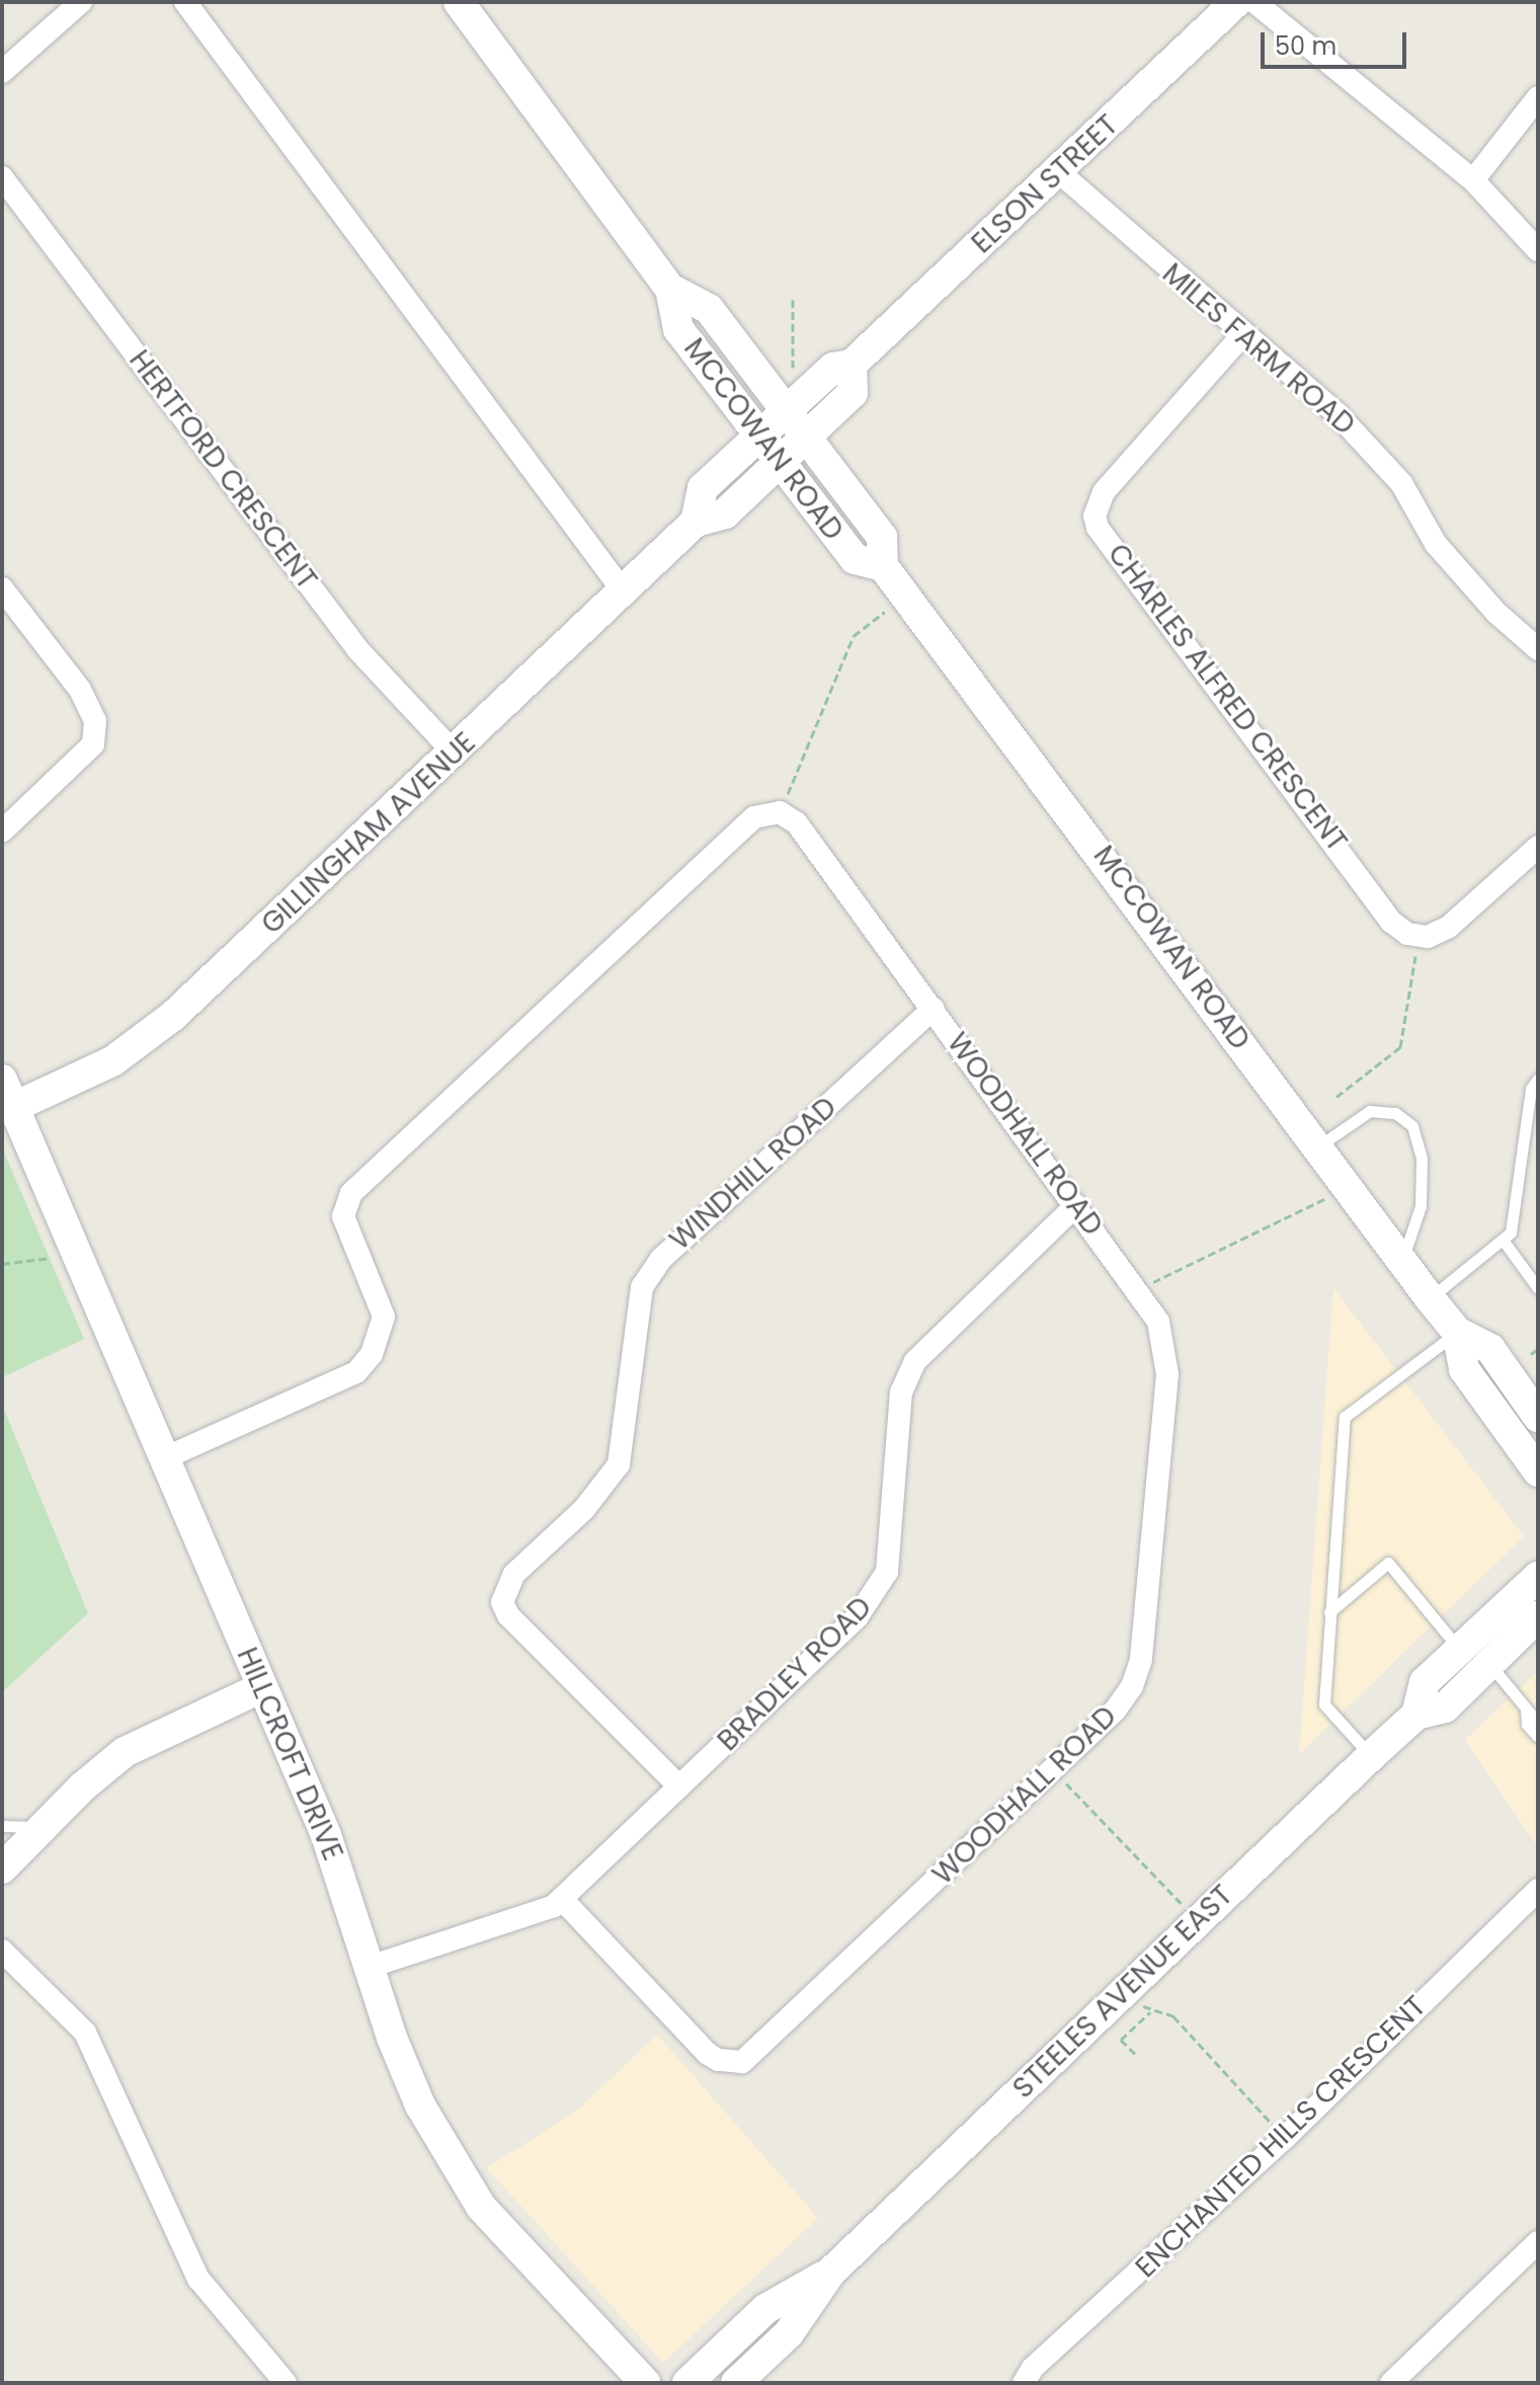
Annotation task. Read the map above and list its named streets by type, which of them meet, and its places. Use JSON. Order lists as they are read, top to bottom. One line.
{"streets":{"main road":["ELSON STREET","MCCOWAN ROAD","GILLINGHAM AVENUE","HILLCROFT DRIVE","STEELES AVENUE EAST"],"street":["MILES FARM ROAD","HERTFORD CRESCENT","CHARLES ALFRED CRESCENT","WOODHALL ROAD","WINDHILL ROAD","BRADLEY ROAD","ENCHANTED HILLS CRESCENT"]},"crossings":[["ELSON STREET","MILES FARM ROAD"],["ELSON STREET","MCCOWAN ROAD"],["MILES FARM ROAD","CHARLES ALFRED CRESCENT"],["MCCOWAN ROAD","GILLINGHAM AVENUE"],["HERTFORD CRESCENT","GILLINGHAM AVENUE"],["GILLINGHAM AVENUE","HILLCROFT DRIVE"],["WOODHALL ROAD","WINDHILL ROAD"],["WOODHALL ROAD","BRADLEY ROAD"],["WOODHALL ROAD","HILLCROFT DRIVE"],["WINDHILL ROAD","BRADLEY ROAD"],["BRADLEY ROAD","HILLCROFT DRIVE"]],"scale_bar":"50 m"}
